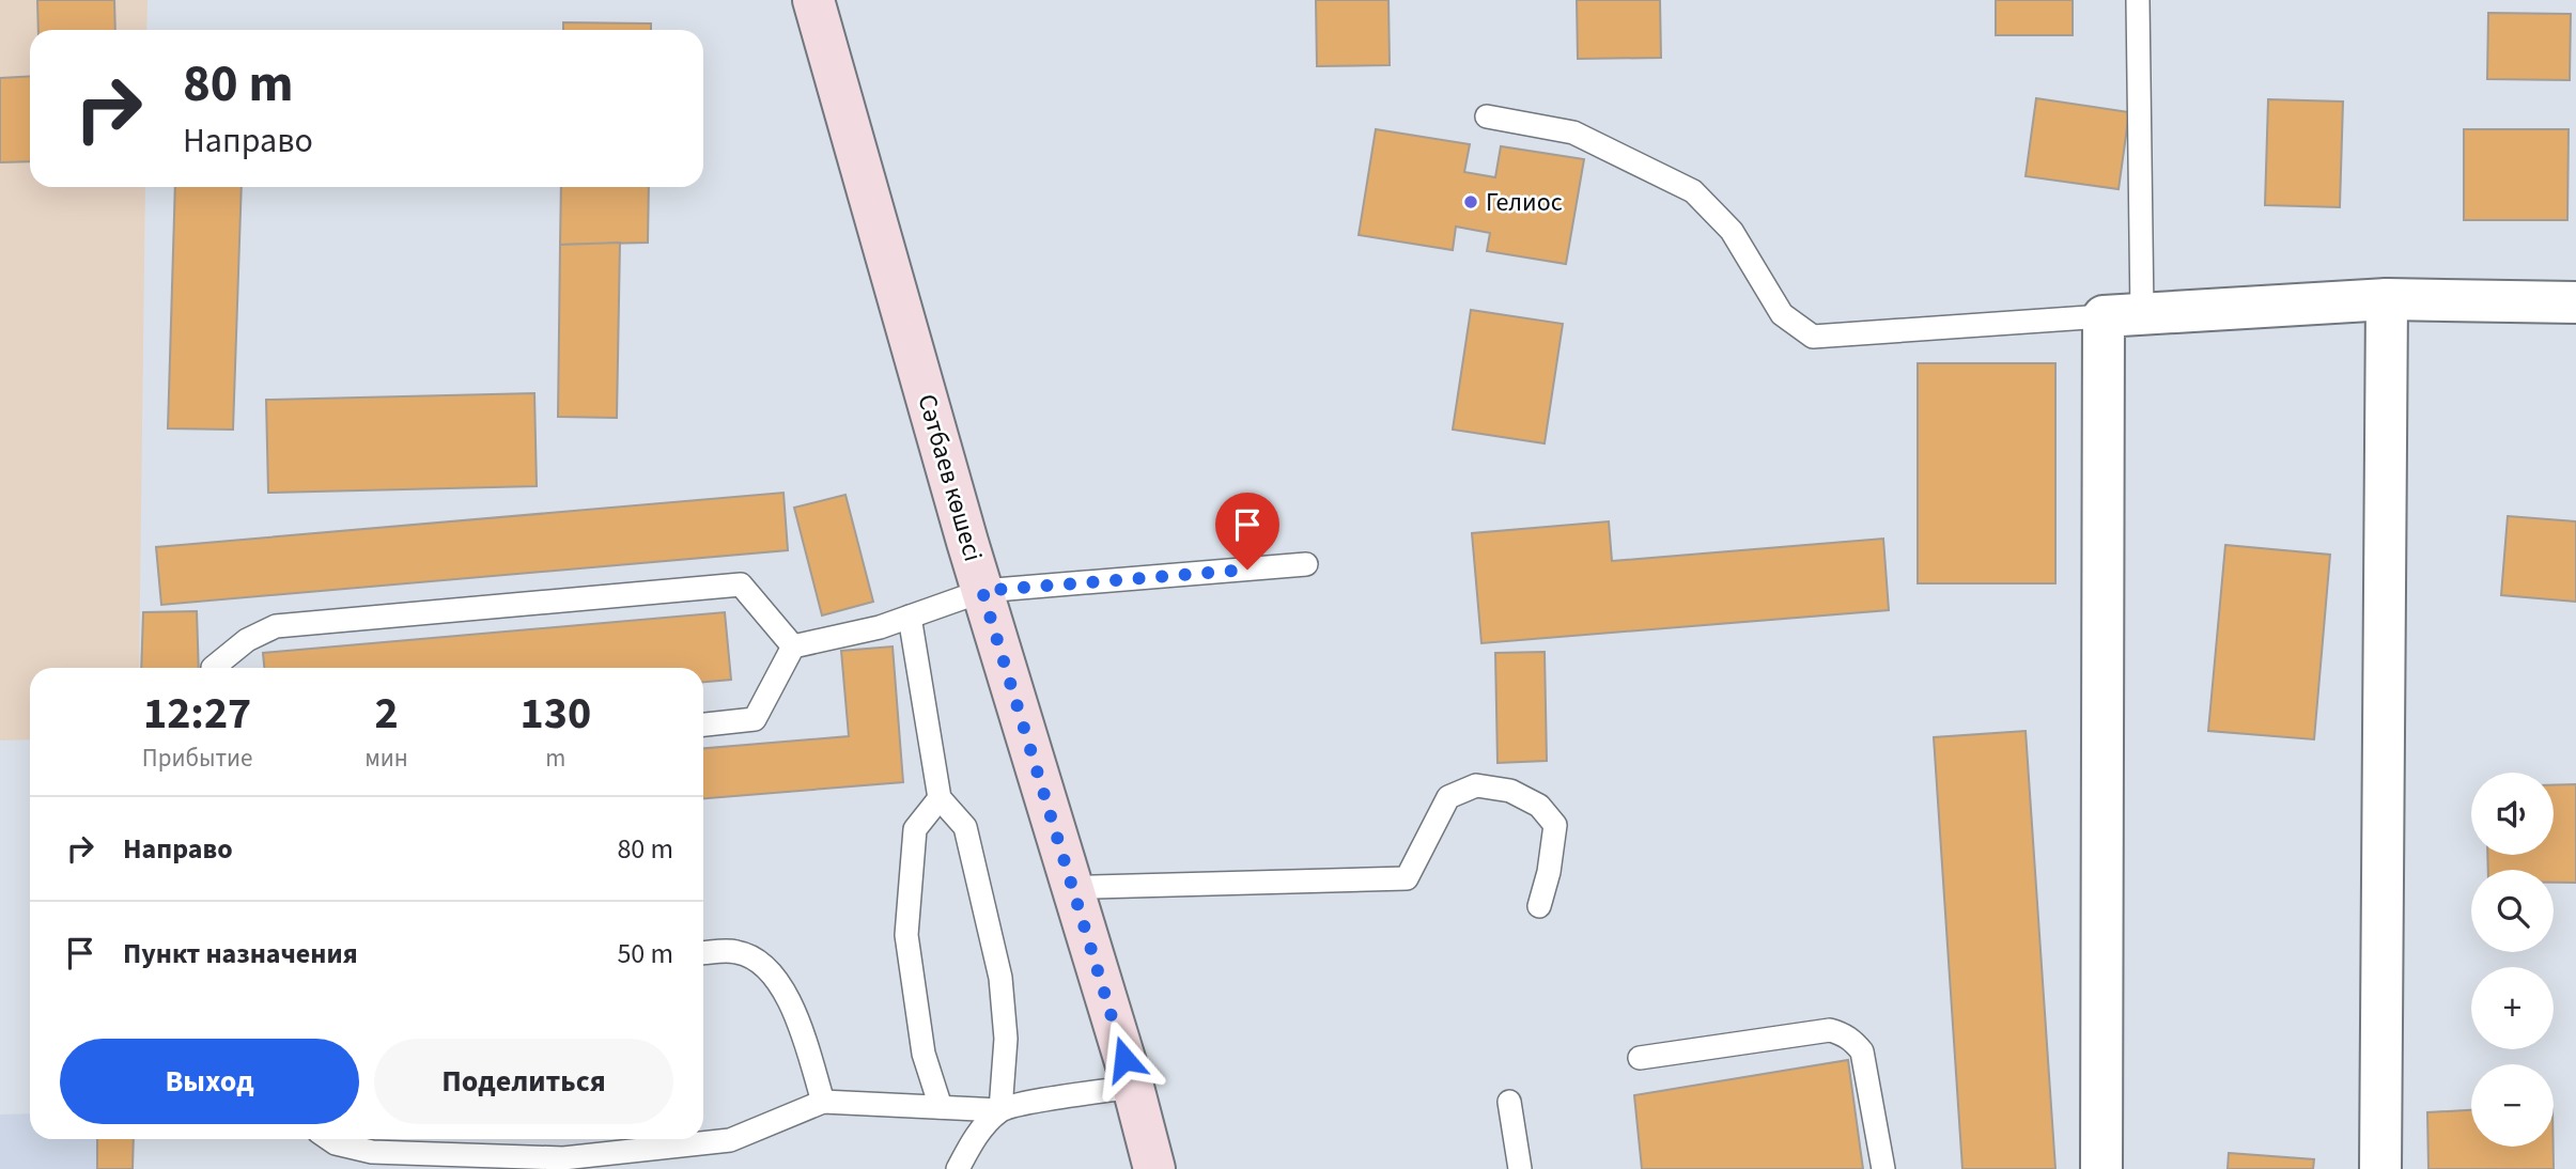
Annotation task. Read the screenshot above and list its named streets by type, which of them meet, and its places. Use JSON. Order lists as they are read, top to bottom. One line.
{"streets":{"main road":["Сәтбаев көшесі"]},"places":["Гелиос"],"page":{"turn":["80 m","Направо"],"eta":["12:27","Прибытие","2","мин","130","m"],"map_buttons":["+","−"],"list":[{"name":"Направо","value":"80 m"},{"name":"Пункт назначения","value":"50 m"}],"buttons":["Выход","Поделиться"]}}
